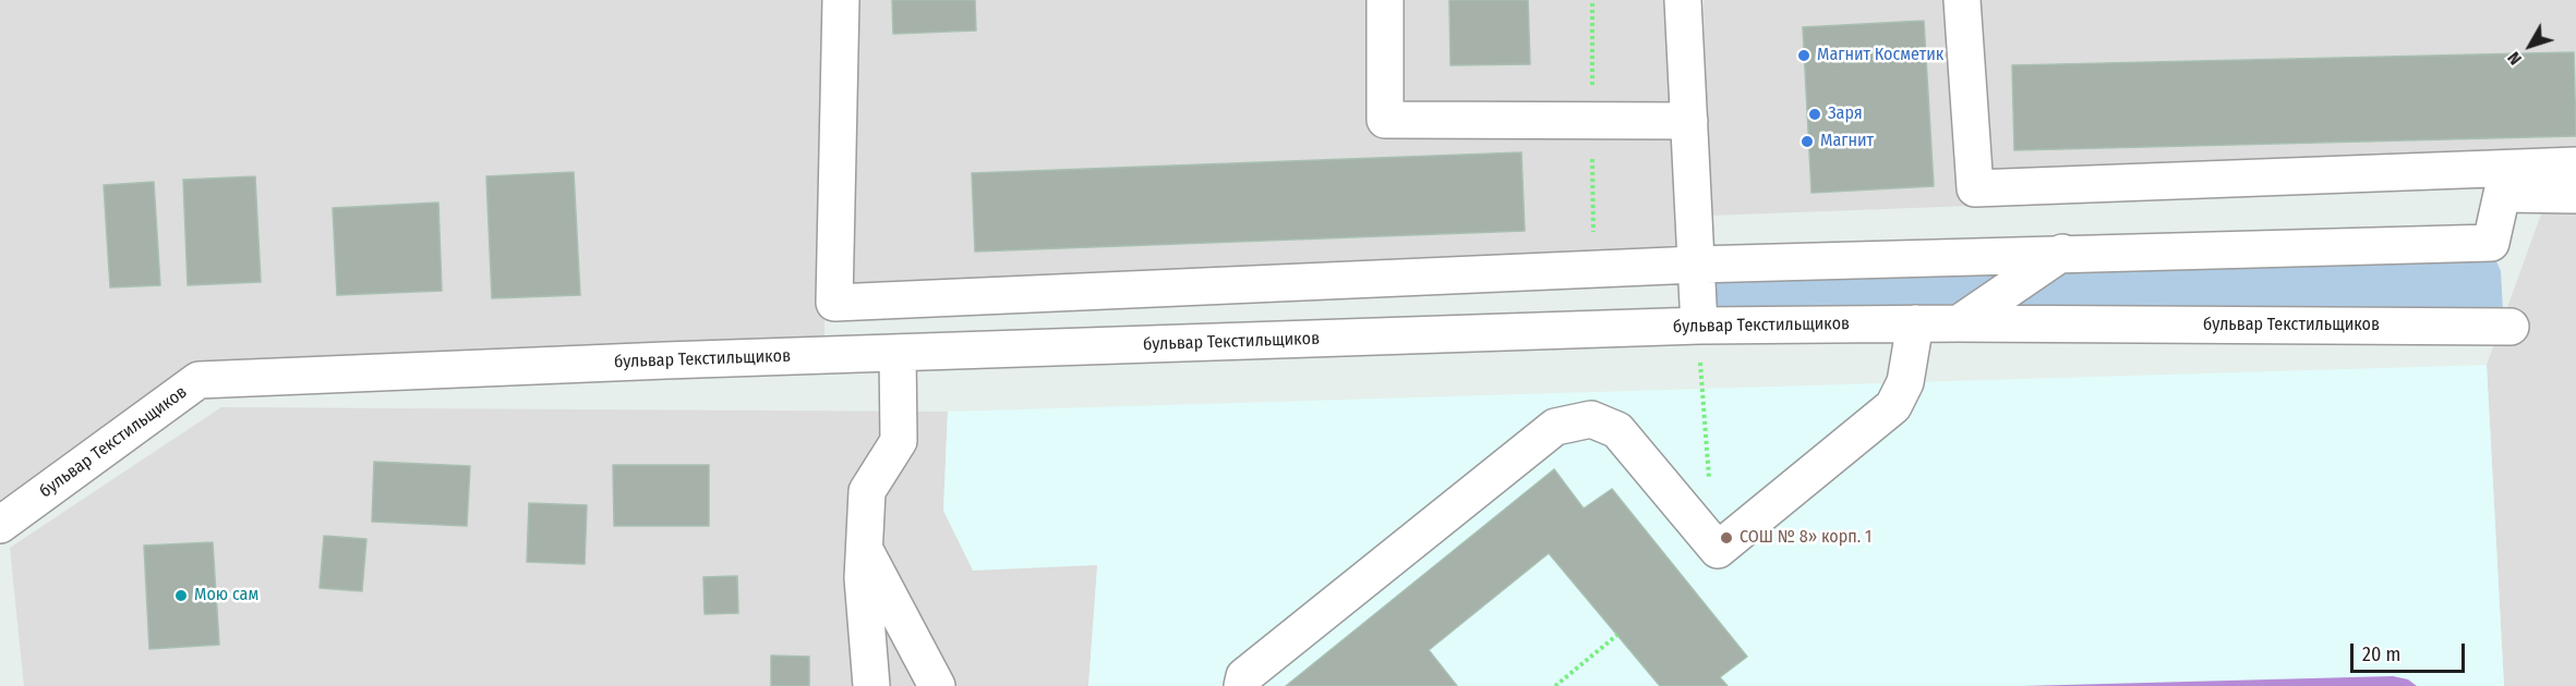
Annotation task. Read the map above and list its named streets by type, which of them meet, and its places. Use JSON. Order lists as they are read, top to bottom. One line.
{"streets":{"street":["бульвар Текстильщиков"]},"places":["Магнит Косметик","Заря","Магнит","СОШ № 8» корп. 1","Мою сам"],"scale_bar":"20 m","north":"bottom left"}
